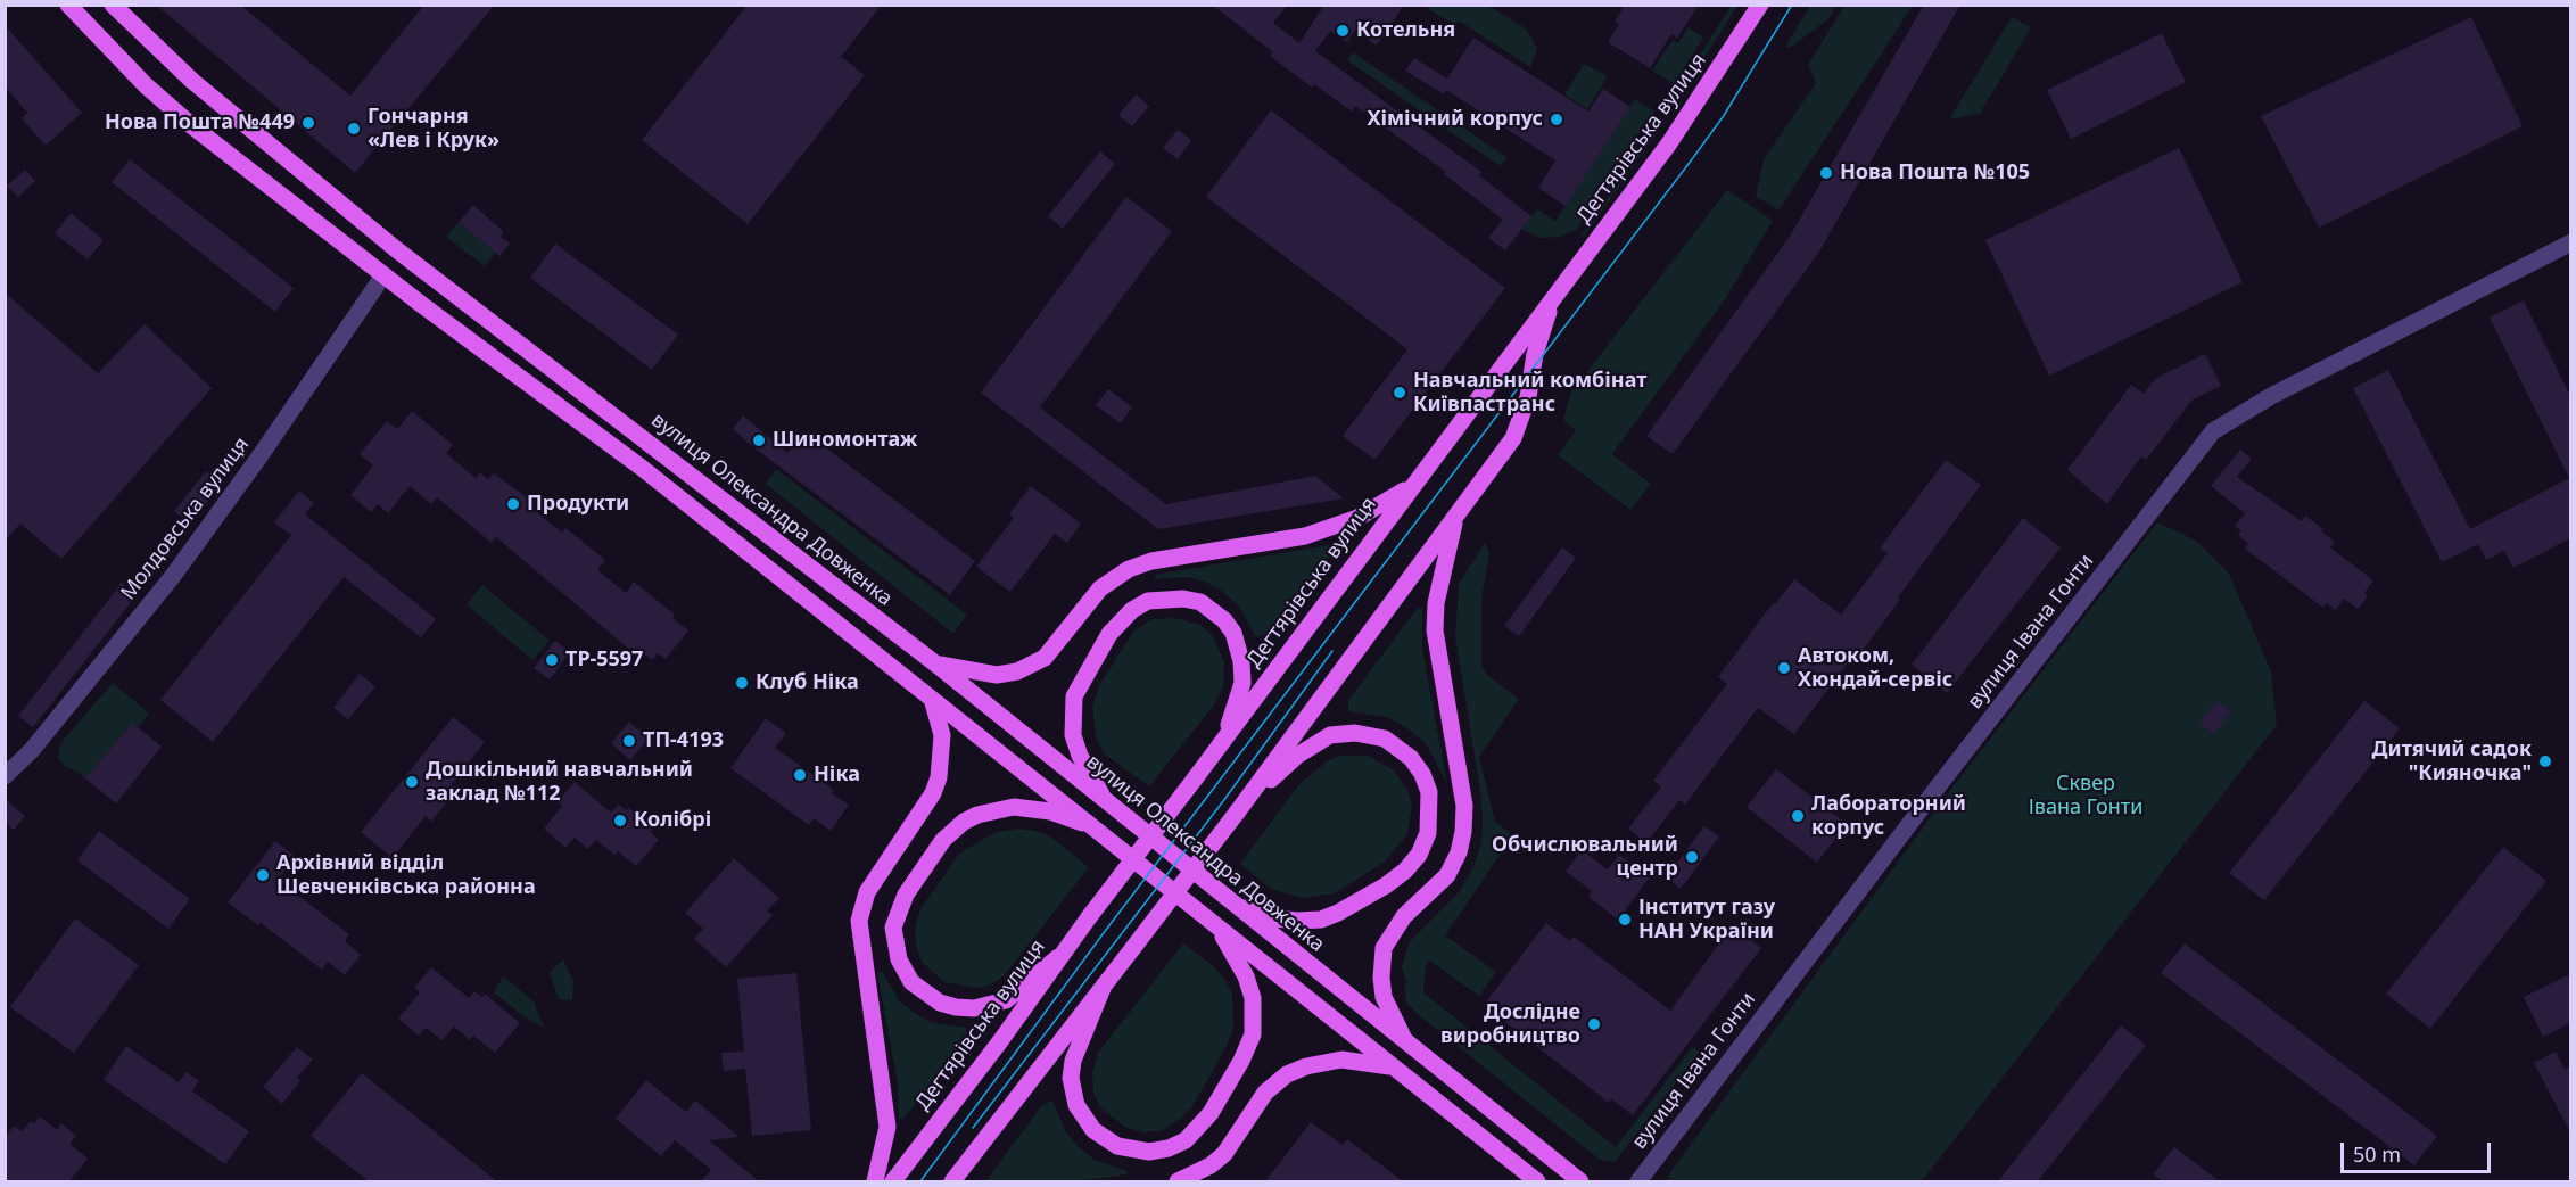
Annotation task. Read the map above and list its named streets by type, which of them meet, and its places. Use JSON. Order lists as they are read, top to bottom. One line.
{"streets":{"main road":["Дегтярівська вулиця","вулиця Олександра Довженка"],"street":["Молдовська вулиця","вулиця Івана Гонти"]},"parks":["Сквер Івана Гонти"],"places":["Котельня","Хімічний корпус","Нова Пошта №449","Гончарня «Лев і Крук»","Нова Пошта №105","Навчальний комбінат Київпастранс","Шиномонтаж","Продукти","ТР-5597","Автоком, Хюндай-сервіс","Клуб Ніка","ТП-4193","Дитячий садок \"Кияночка\"","Ніка","Дошкільний навчальний заклад №112","Лабораторний корпус","Колібрі","Обчислювальний центр","Архівний відділ Шевченківська районна","Інститут газу НАН України","Дослідне виробництво"],"scale_bar":"50 m"}
